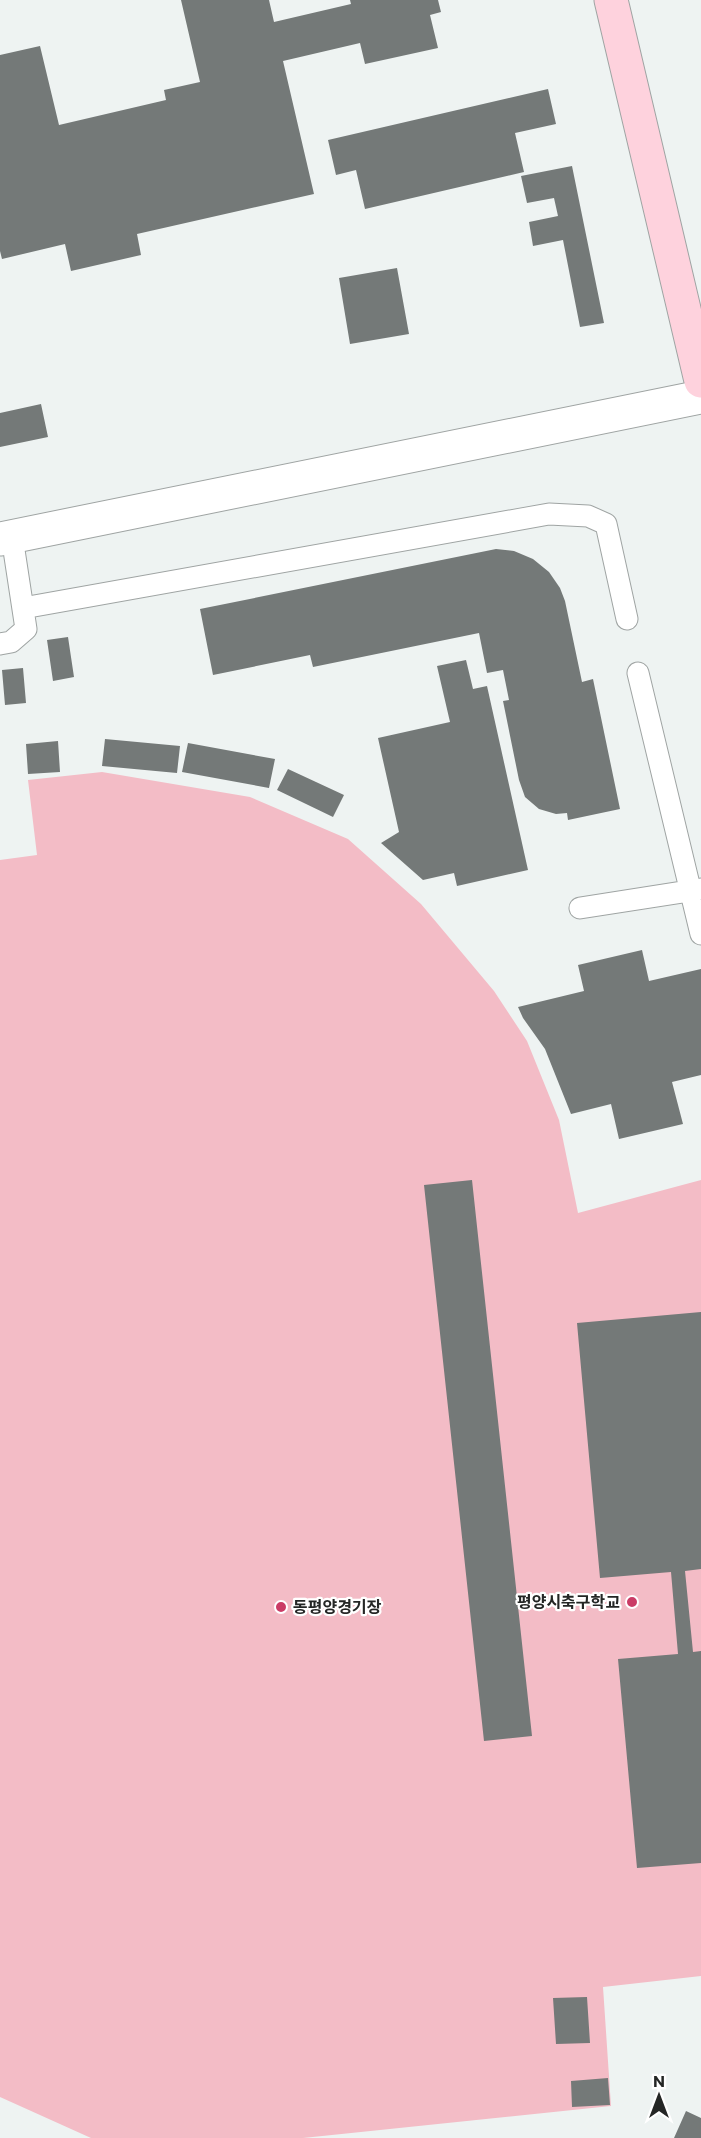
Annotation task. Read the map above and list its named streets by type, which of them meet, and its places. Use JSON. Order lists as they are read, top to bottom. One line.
{"places":["평양시축구학교","동평양경기장"],"north":"top"}
